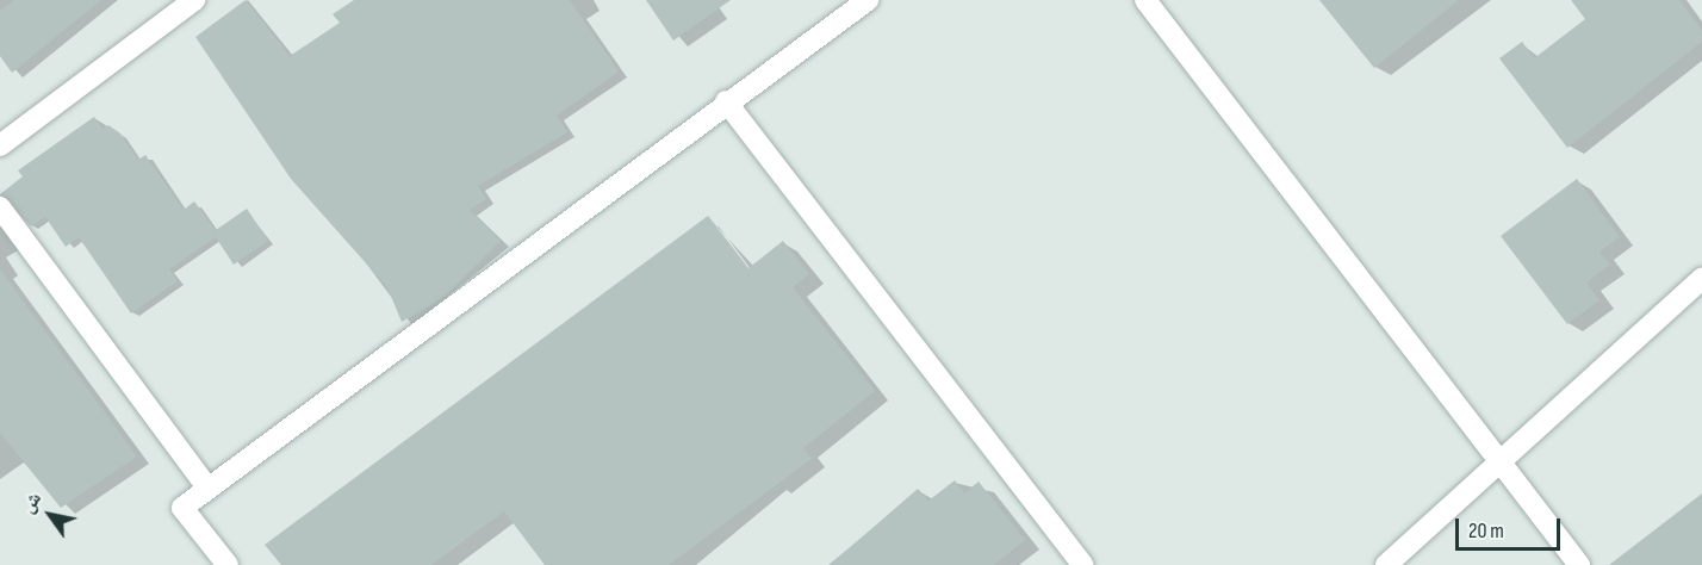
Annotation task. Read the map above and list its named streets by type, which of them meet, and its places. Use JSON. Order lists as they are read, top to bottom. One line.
{"scale_bar":"20 m","north":"top left"}
